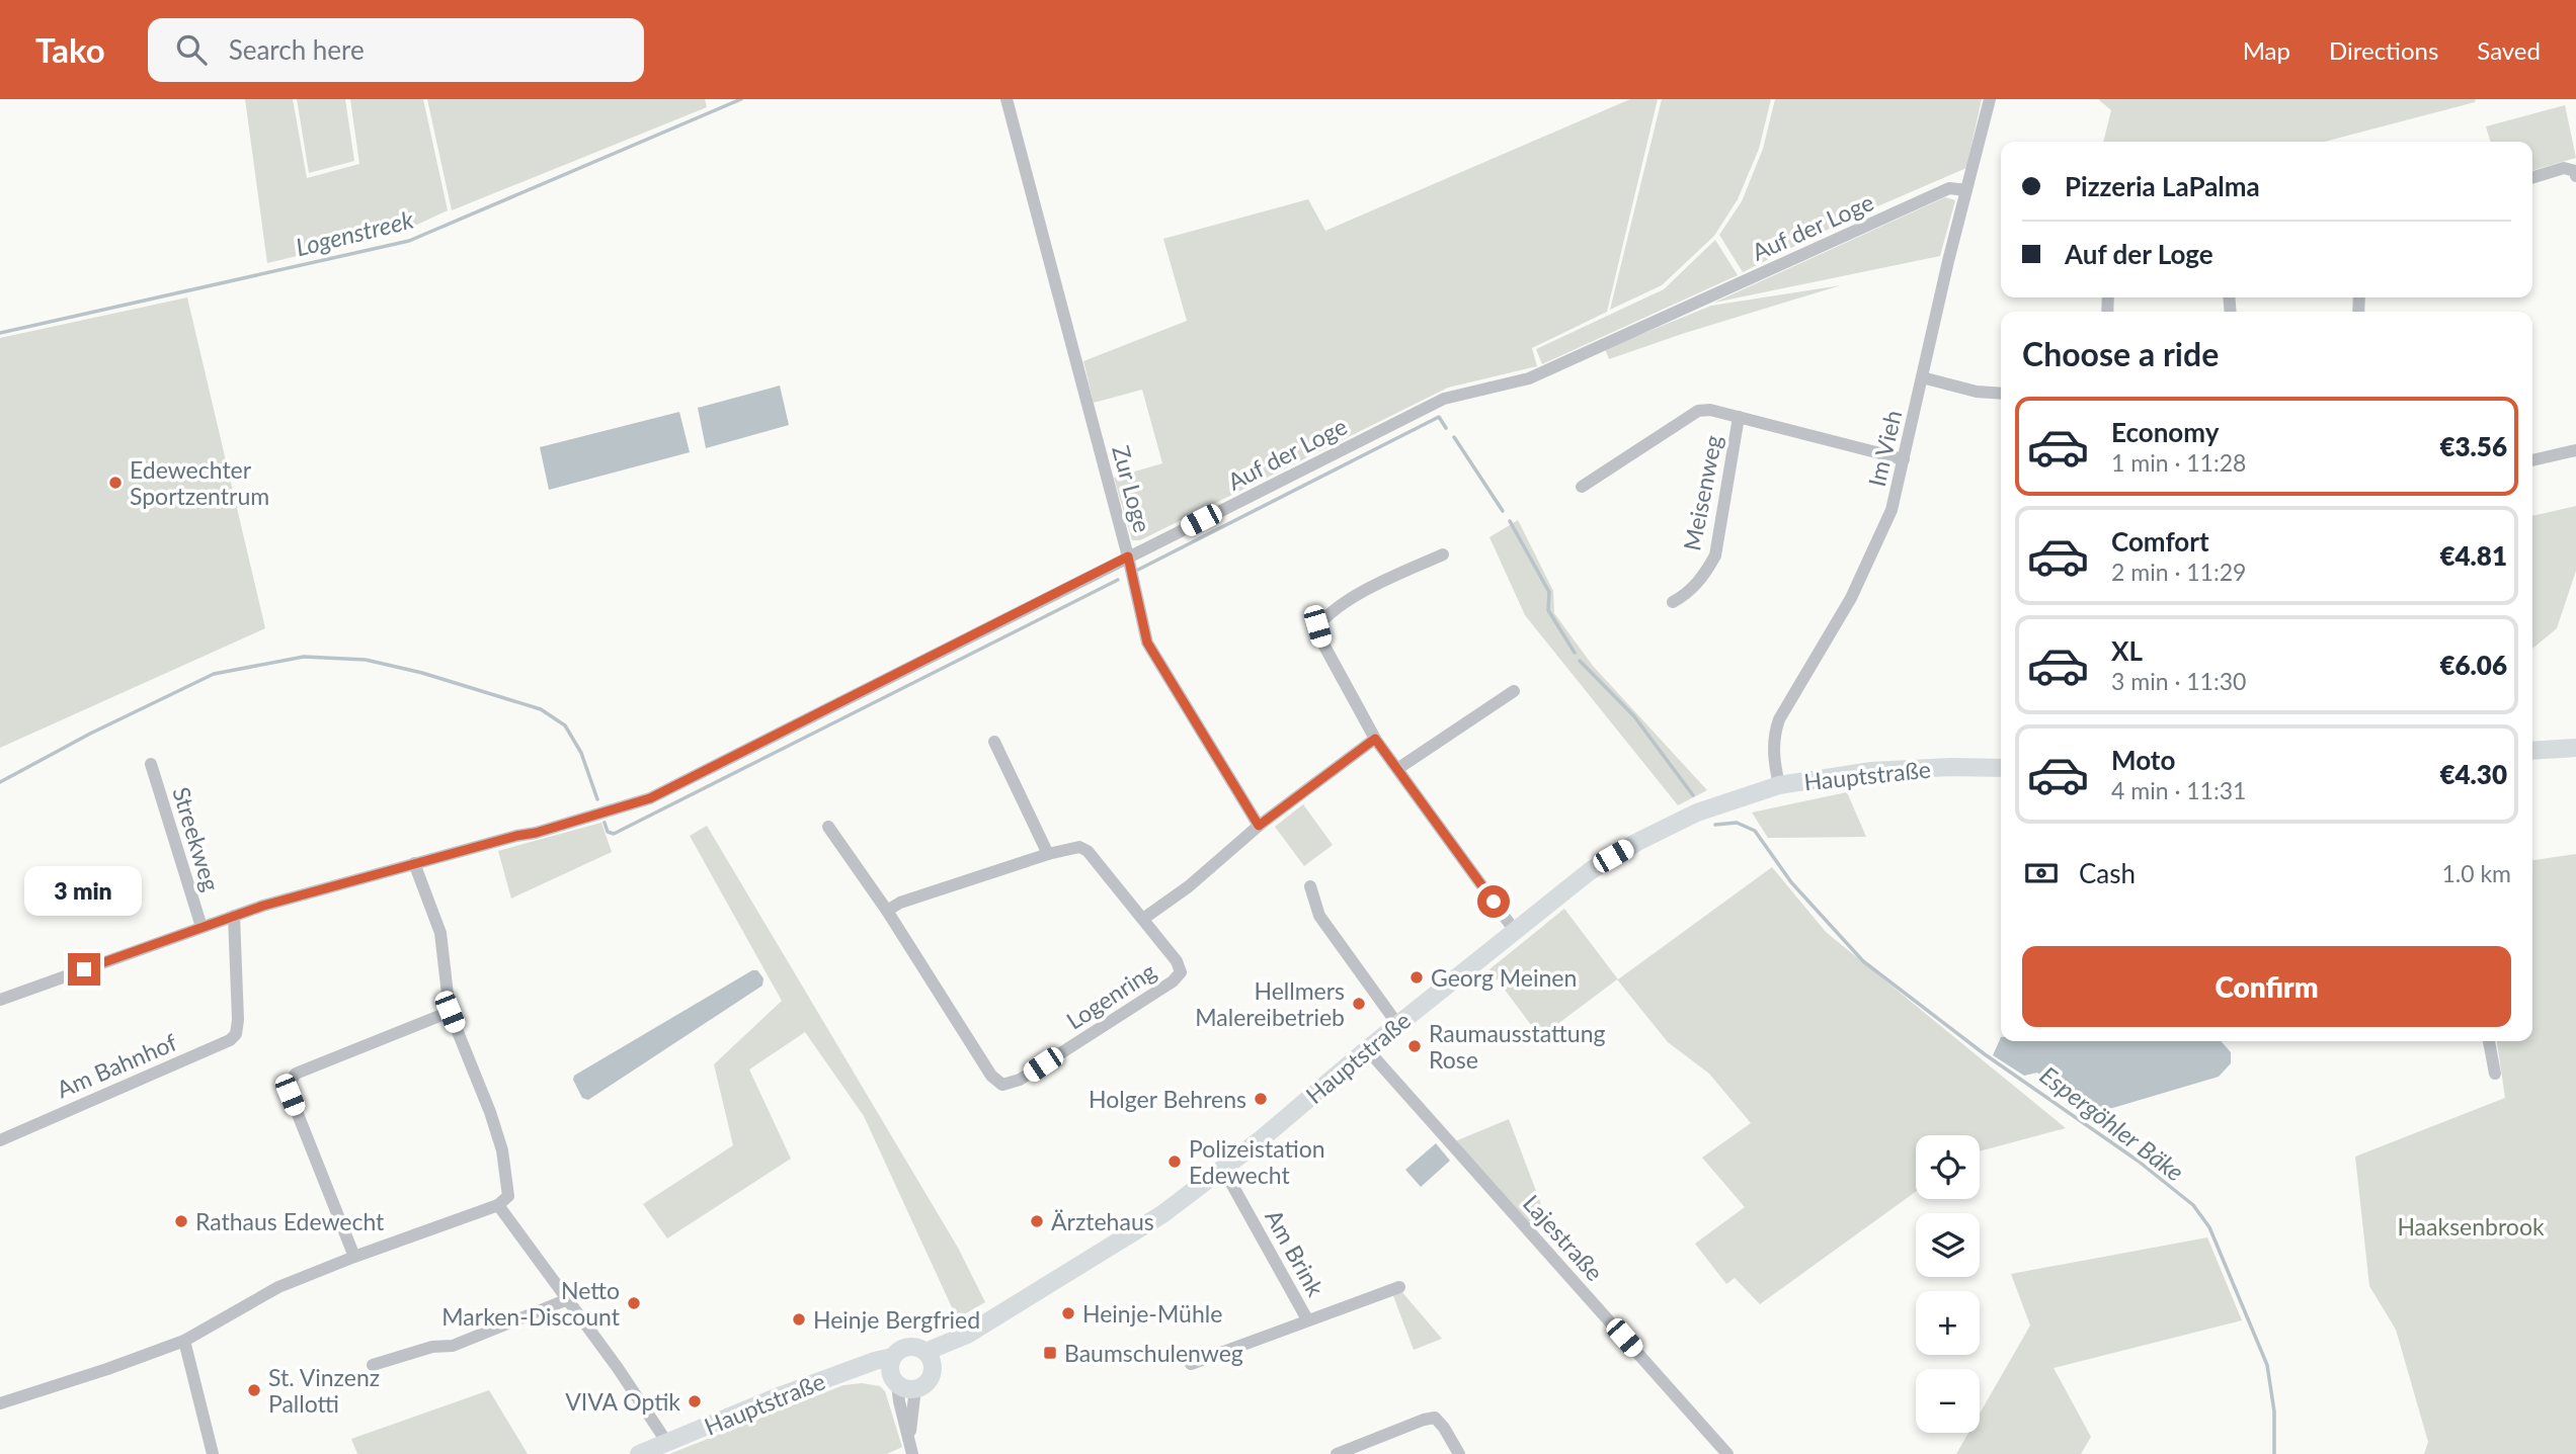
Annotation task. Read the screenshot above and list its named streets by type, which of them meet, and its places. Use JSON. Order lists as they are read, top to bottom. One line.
{"streets":{"main road":["Hauptstraße"],"street":["Auf der Loge","Im Vieh","Zur Loge","Meisenweg","Streekweg","Logenring","Am Bahnhof","Lajestraße","Am Brink"]},"crossings":[["Auf der Loge","Im Vieh"],["Auf der Loge","Zur Loge"],["Auf der Loge","Streekweg"],["Auf der Loge","Am Bahnhof"],["Im Vieh","Hauptstraße"],["Hauptstraße","Lajestraße"],["Hauptstraße","Am Brink"]],"water":["Logenstreek","Espergöhler Bäke"],"parks":["Haaksenbrook"],"places":{"other":["Edewechter Sportzentrum","Georg Meinen","Hellmers Malereibetrieb","Raumausstattung Rose","Holger Behrens","Polizeistation Edewecht","Rathaus Edewecht","Ärztehaus","Netto Marken-Discount","Heinje-Mühle","Heinje Bergfried","St. Vinzenz Pallotti","VIVA Optik"],"transit":["Baumschulenweg"]},"page":{"header":"Tako","search":"Search here","nav":["Map","Directions","Saved"],"banner":["Pizzeria LaPalma","Auf der Loge"],"heading":"Choose a ride","list":[{"name":"Economy","note":"1 min · 11:28","value":"€3.56"},{"name":"Comfort","note":"2 min · 11:29","value":"€4.81"},{"name":"XL","note":"3 min · 11:30","value":"€6.06"},{"name":"Moto","note":"4 min · 11:31","value":"€4.30"}],"pay":["Cash","1.0 km"],"bubble":"3 min","buttons":"Confirm","map_buttons":["+","−"]}}
